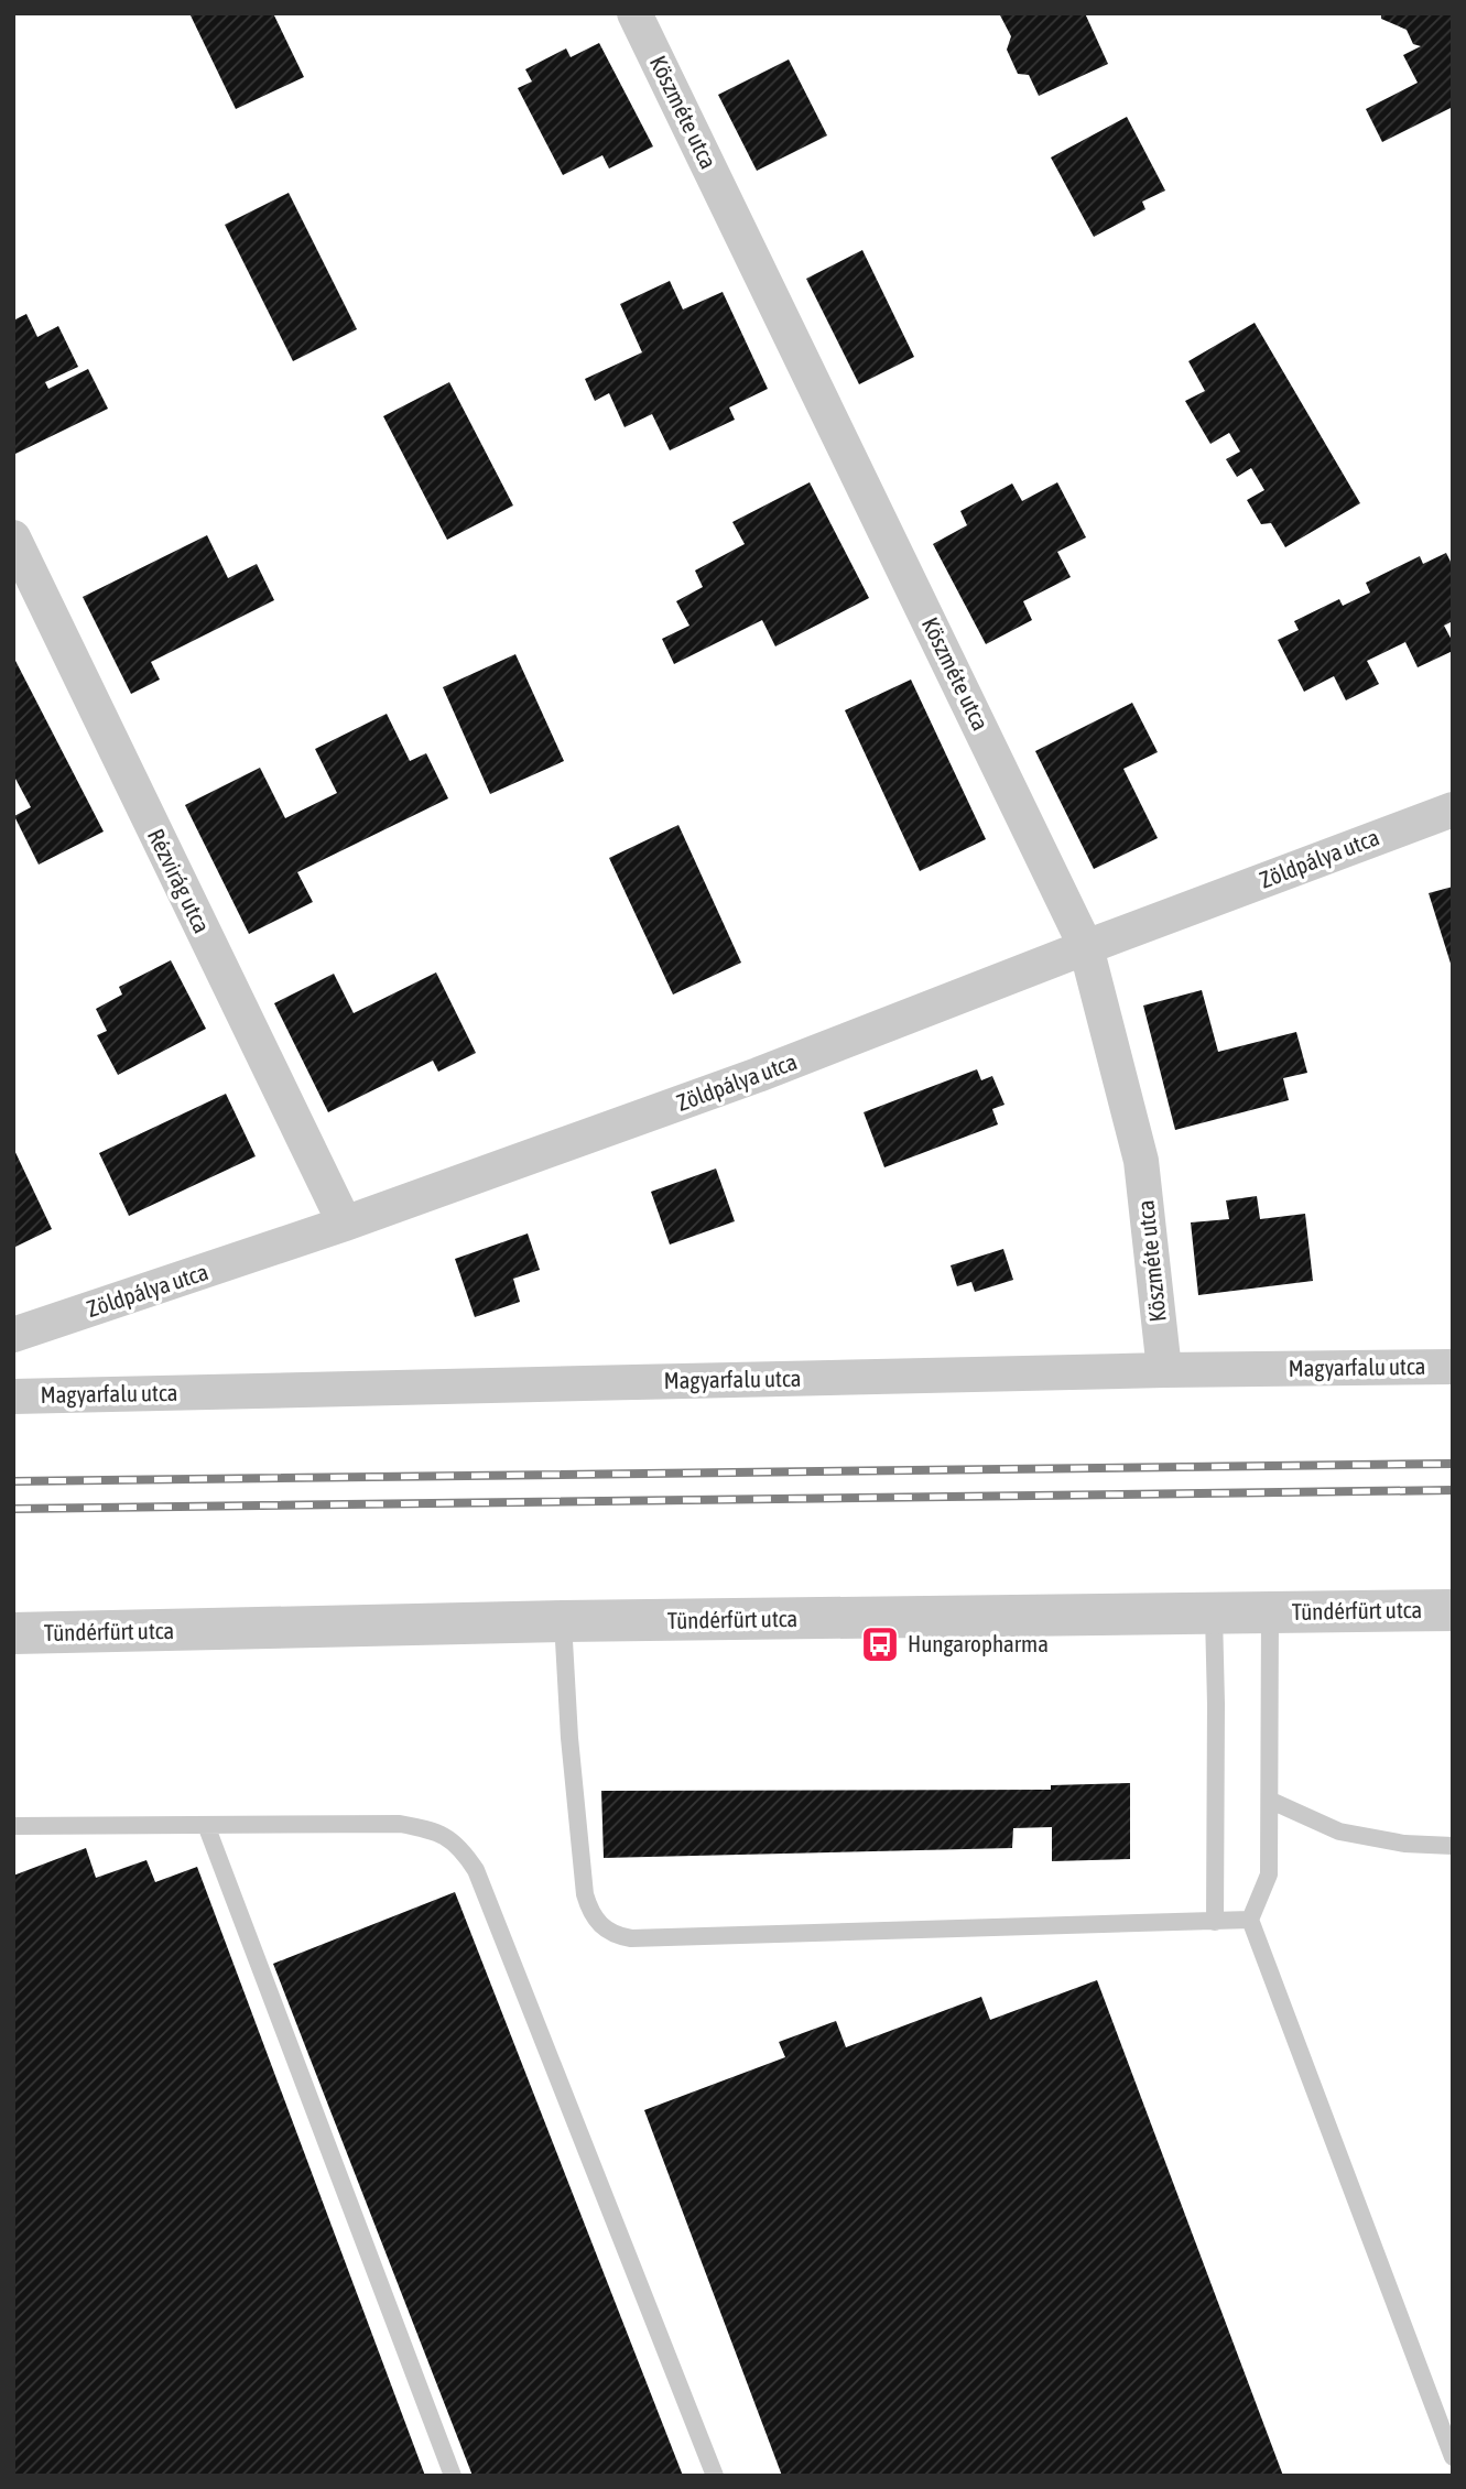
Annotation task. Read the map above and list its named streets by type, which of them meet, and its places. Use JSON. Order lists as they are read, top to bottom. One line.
{"streets":{"street":["Köszméte utca","Zöldpálya utca","Rézvirág utca","Magyarfalu utca","Tündérfürt utca"]},"crossings":[["Köszméte utca","Zöldpálya utca"],["Köszméte utca","Magyarfalu utca"],["Zöldpálya utca","Rézvirág utca"]],"places":{"bus stop":["Hungaropharma"]}}
